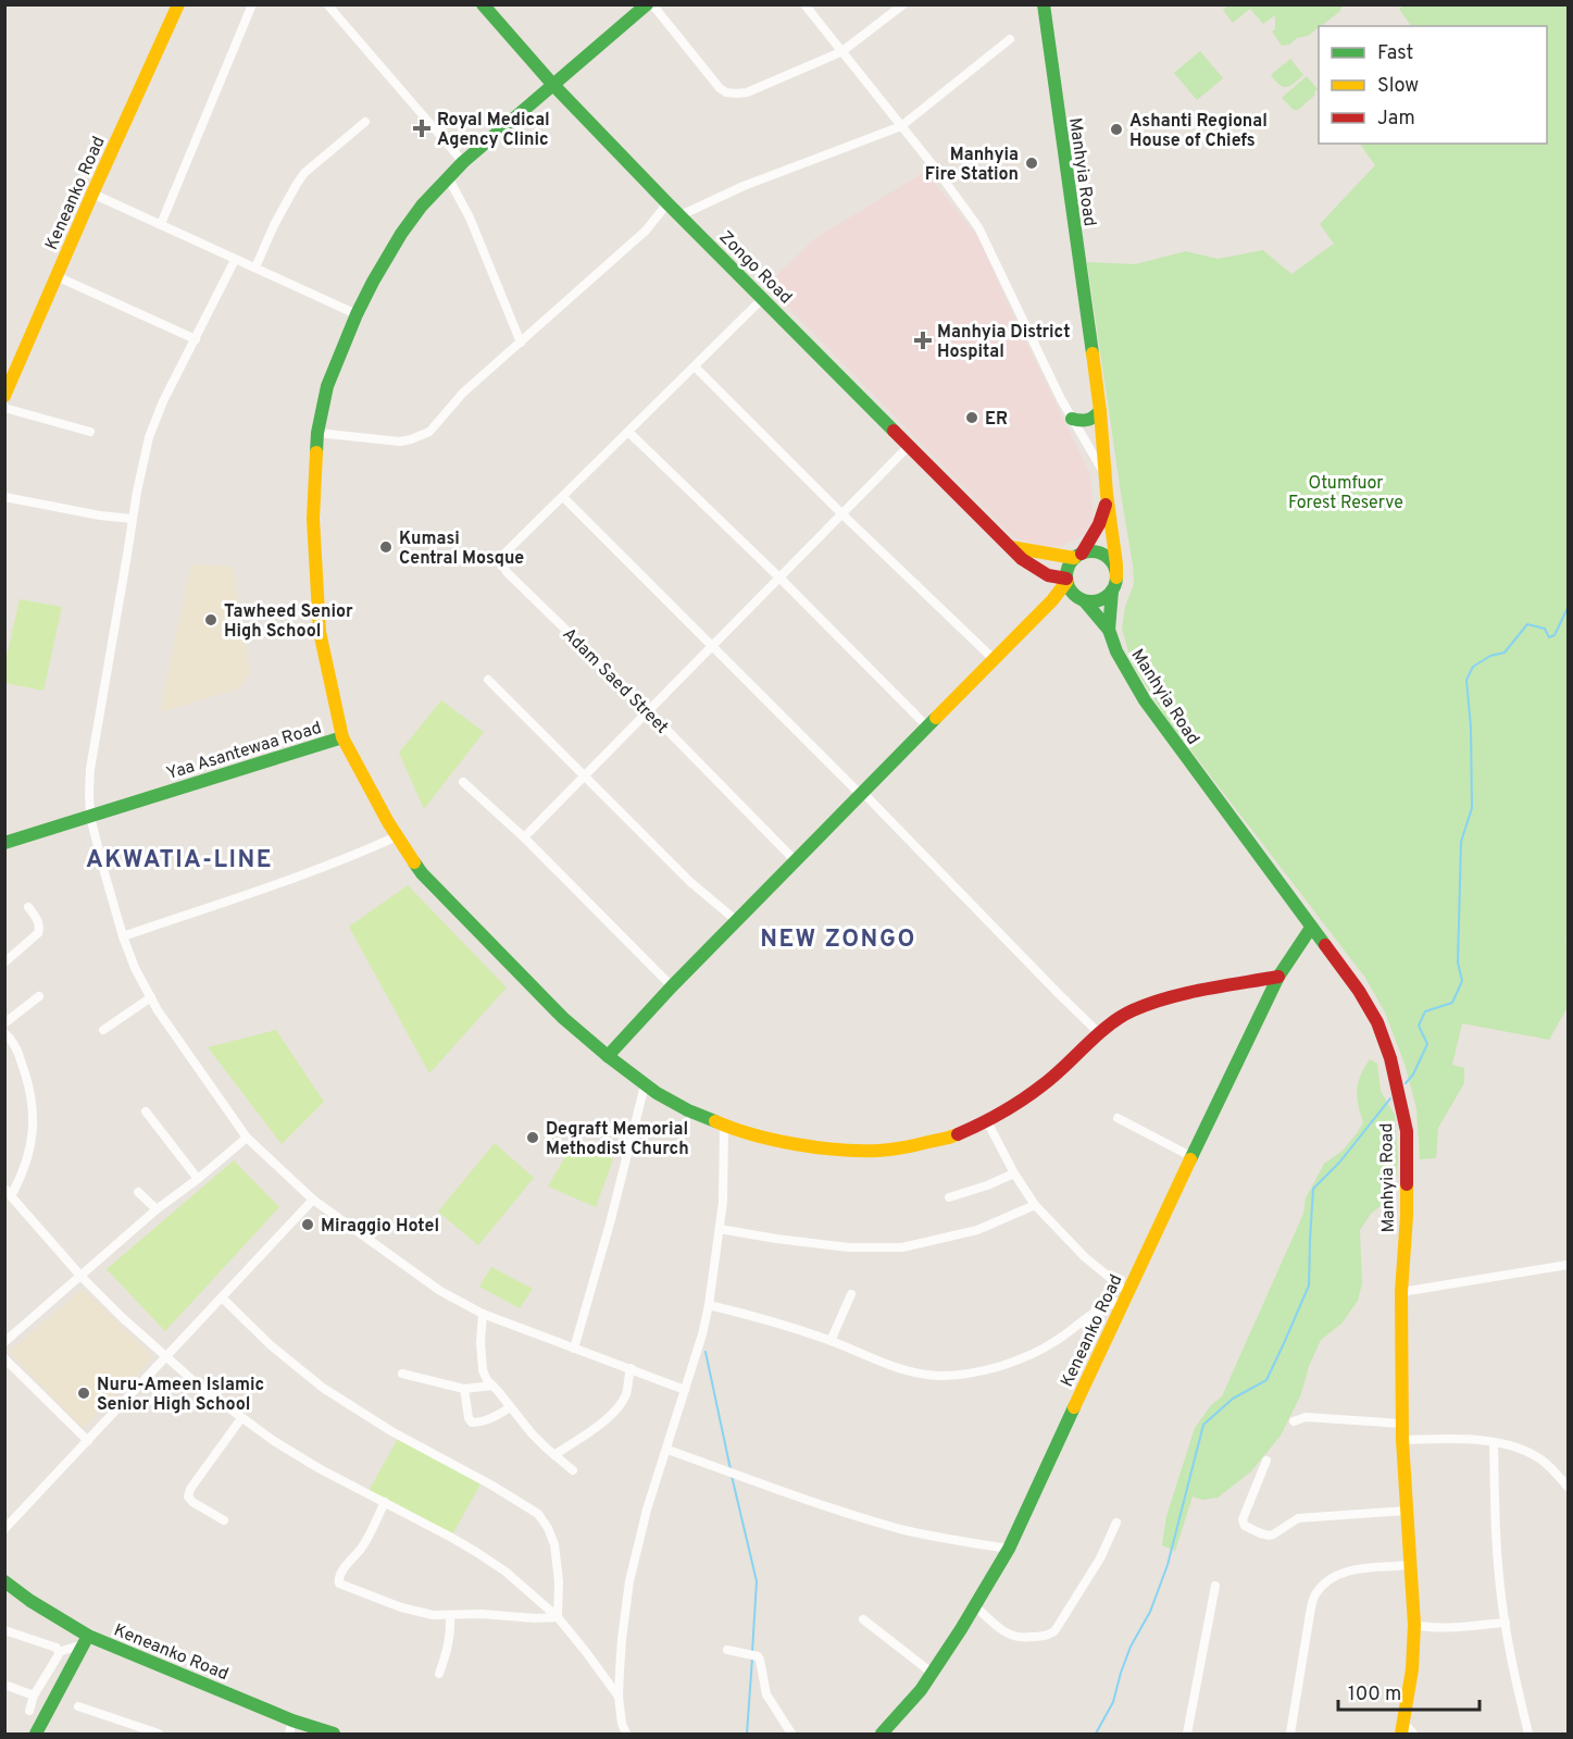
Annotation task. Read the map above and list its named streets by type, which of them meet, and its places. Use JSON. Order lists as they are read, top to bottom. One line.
{"streets":{"street":["Manhyia Road","Keneanko Road","Zongo Road","Adam Saed Street","Yaa Asantewaa Road"]},"crossings":[["Manhyia Road","Keneanko Road"],["Zongo Road","Yaa Asantewaa Road"]],"districts":["AKWATIA-LINE","NEW ZONGO"],"parks":["Otumfuor Forest Reserve"],"places":{"health":["Royal Medical Agency Clinic","Manhyia District Hospital"],"other":["Ashanti Regional House of Chiefs","Manhyia Fire Station","ER","Kumasi Central Mosque","Tawheed Senior High School","Degraft Memorial Methodist Church","Miraggio Hotel","Nuru-Ameen Islamic Senior High School"]},"legend":["Fast","Slow","Jam"],"scale_bar":"100 m"}
